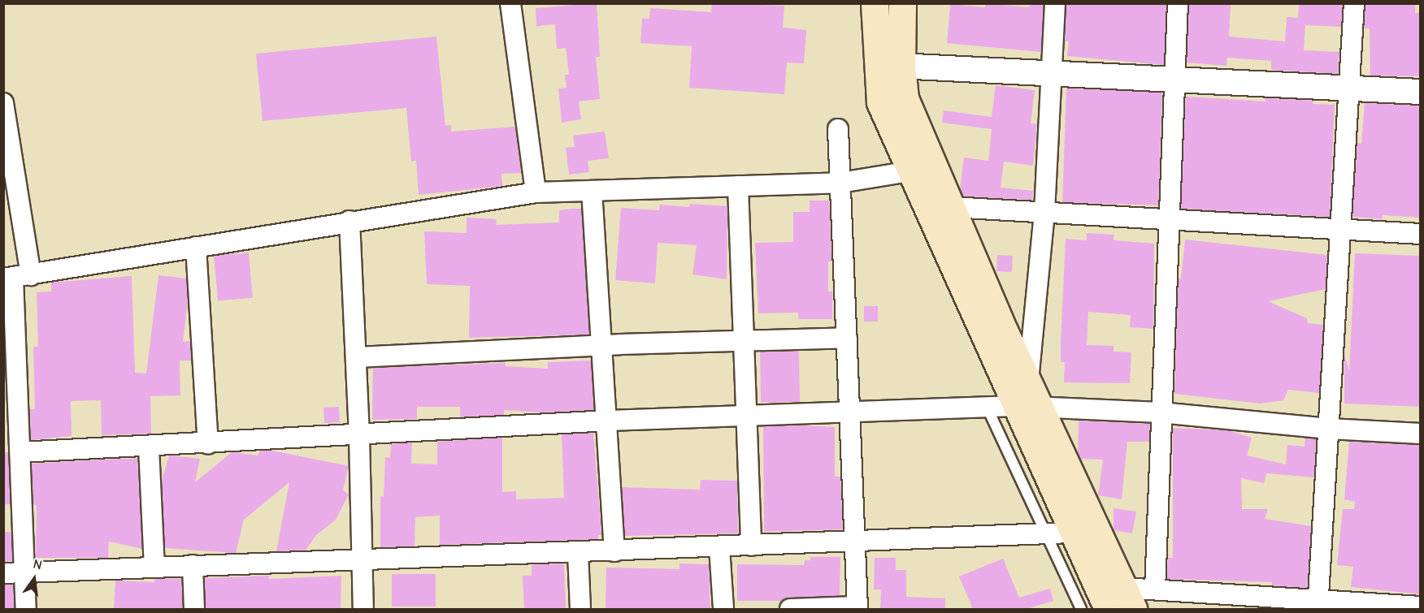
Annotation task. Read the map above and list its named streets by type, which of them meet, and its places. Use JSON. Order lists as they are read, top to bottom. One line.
{"north":"top"}
